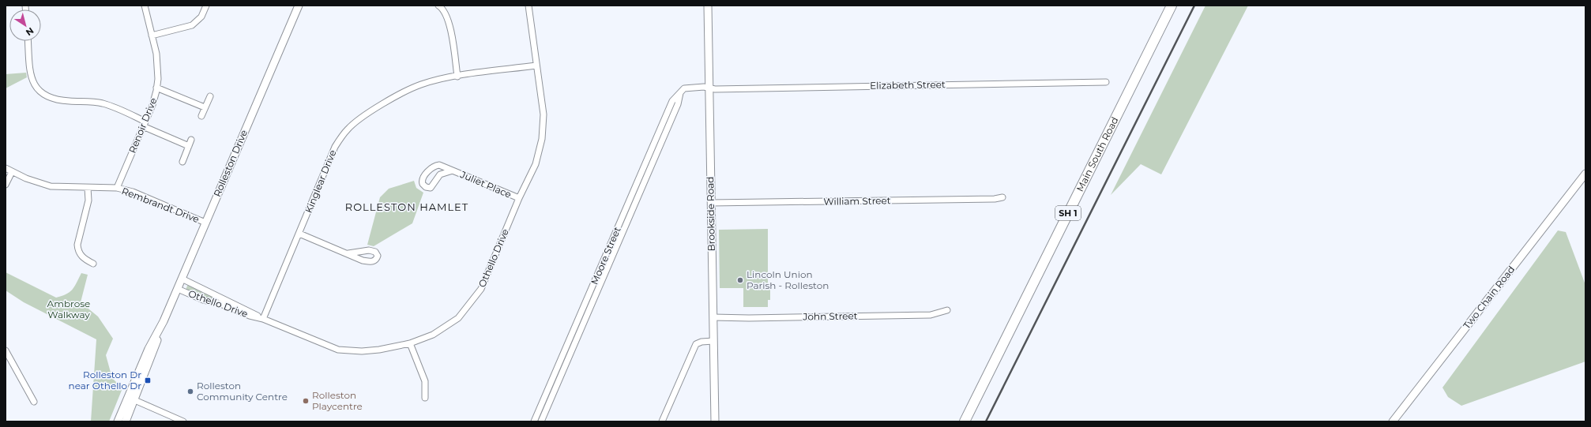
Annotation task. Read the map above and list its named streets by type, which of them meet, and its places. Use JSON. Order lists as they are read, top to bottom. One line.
{"streets":{"highway":["Main South Road","SH 1"],"street":["Elizabeth Street","Renoir Drive","Rolleston Drive","Kinglear Drive","Juliet Place","William Street","Rembrandt Drive","Brookside Road","Moore Street","Othello Drive","Two Chain Road","John Street"]},"crossings":[["Elizabeth Street","Brookside Road"],["Renoir Drive","Rembrandt Drive"],["Rolleston Drive","Rembrandt Drive"],["Rolleston Drive","Othello Drive"],["Kinglear Drive","Othello Drive"],["Juliet Place","Othello Drive"],["William Street","Brookside Road"],["Brookside Road","John Street"]],"districts":["ROLLESTON HAMLET"],"parks":["Ambrose Walkway"],"places":{"other":["Lincoln Union Parish - Rolleston","Rolleston Community Centre","Rolleston Playcentre"],"transit":["Rolleston Dr near Othello Dr"]},"north":"bottom right"}
